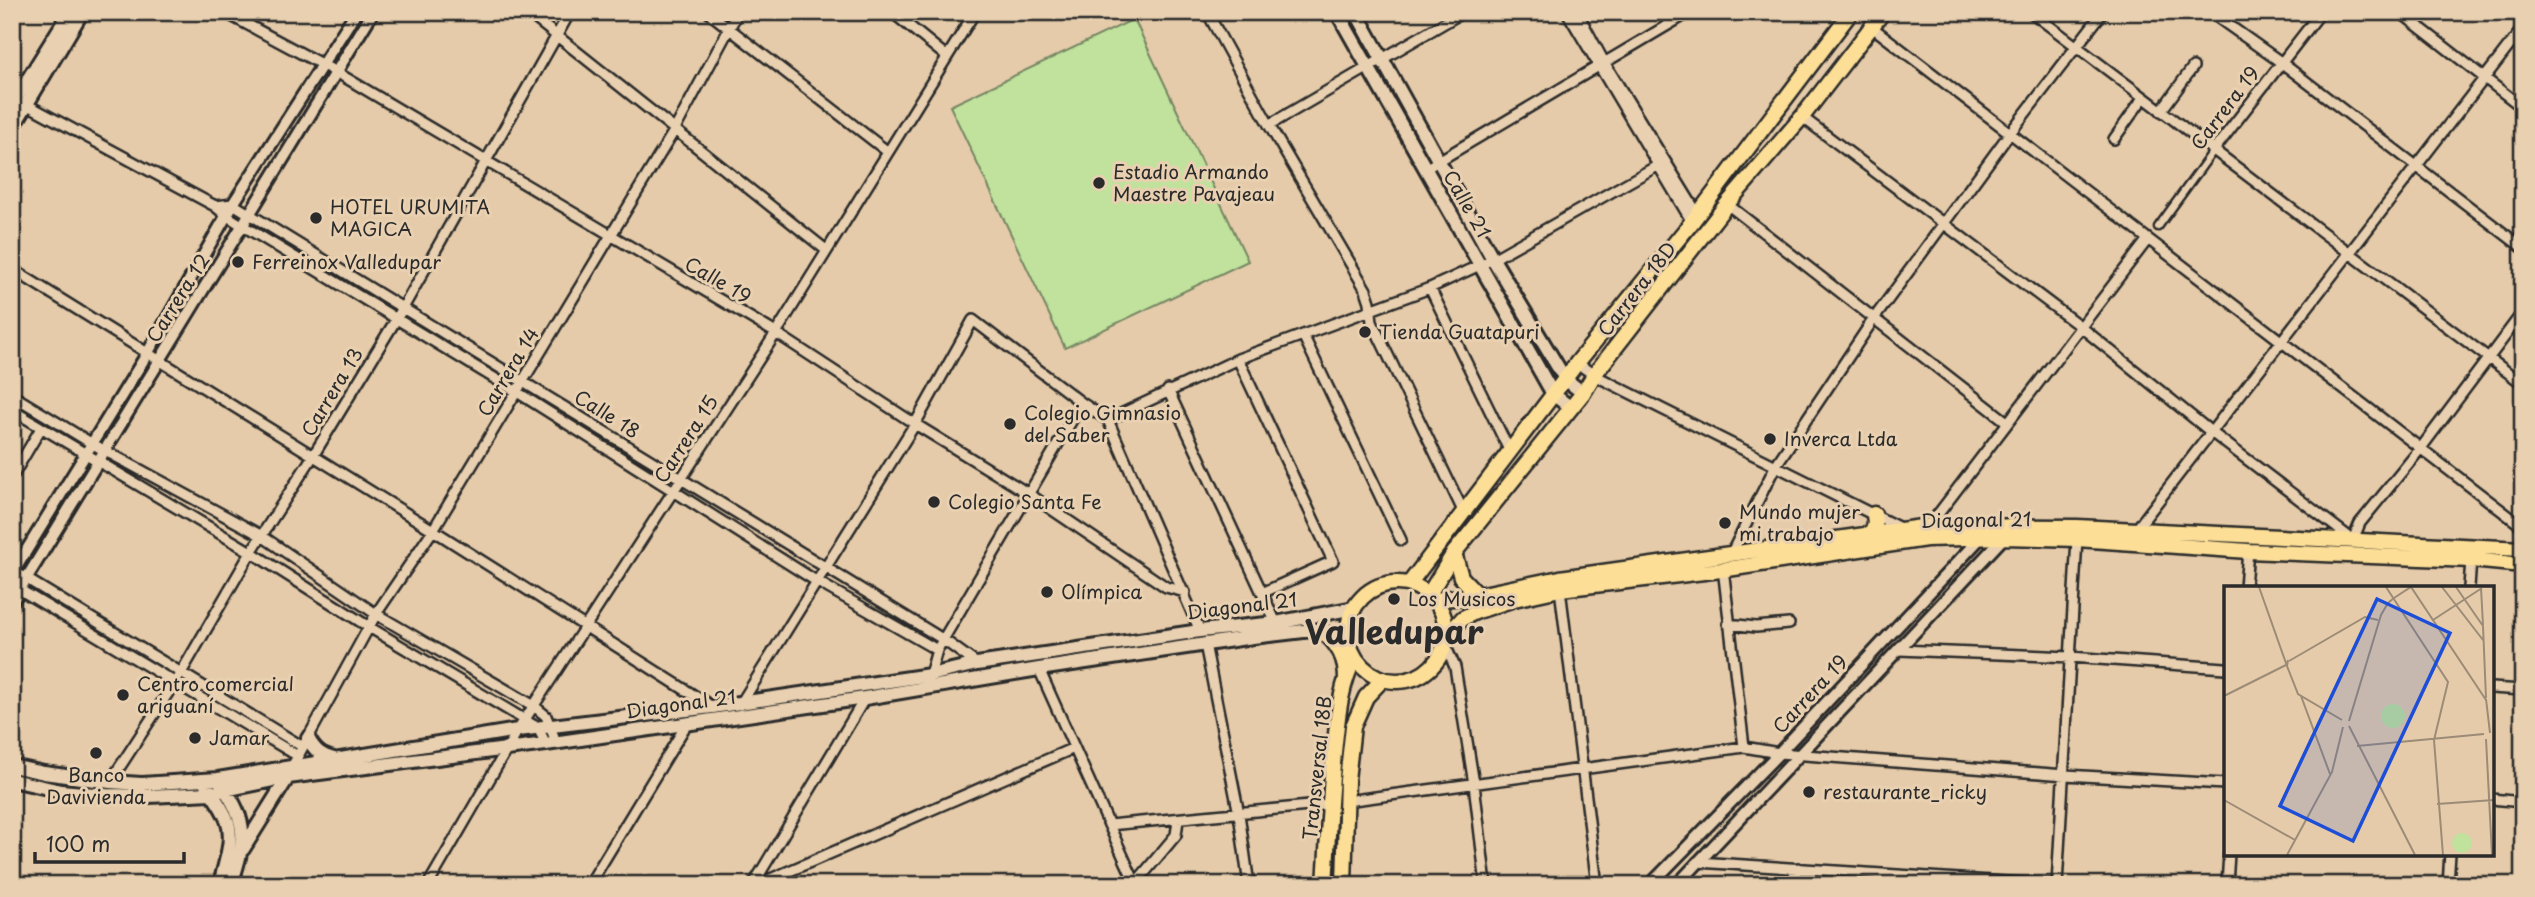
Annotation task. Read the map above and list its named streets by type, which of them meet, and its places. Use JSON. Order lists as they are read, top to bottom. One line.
{"streets":{"main road":["Calle 21","Carrera 18D","Diagonal 21","Transversal 18B"],"street":["Carrera 19","Calle 19","Carrera 12","Carrera 14","Carrera 13","Calle 18","Carrera 15"]},"crossings":[["Carrera 19","Diagonal 21"],["Calle 21","Carrera 18D"],["Calle 19","Carrera 12"],["Calle 19","Carrera 14"],["Calle 19","Carrera 13"],["Calle 19","Carrera 15"],["Carrera 18D","Diagonal 21"],["Carrera 18D","Transversal 18B"],["Carrera 12","Calle 18"],["Carrera 14","Calle 18"],["Carrera 14","Diagonal 21"],["Carrera 13","Calle 18"],["Carrera 13","Diagonal 21"],["Calle 18","Carrera 15"],["Calle 18","Diagonal 21"],["Carrera 15","Diagonal 21"],["Diagonal 21","Transversal 18B"]],"districts":["Valledupar"],"places":["Estadio Armando Maestre Pavajeau","HOTEL URUMITA MAGICA","Ferreinox Valledupar","Tienda Guatapuri","Colegio Gimnasio del Saber","Inverca Ltda","Colegio Santa Fe","Mundo mujer mi trabajo","Olímpica","Los Musicos","Centro comercial ariguaní","Jamar","Banco Davivienda","restaurante_ricky"],"scale_bar":"100 m"}
